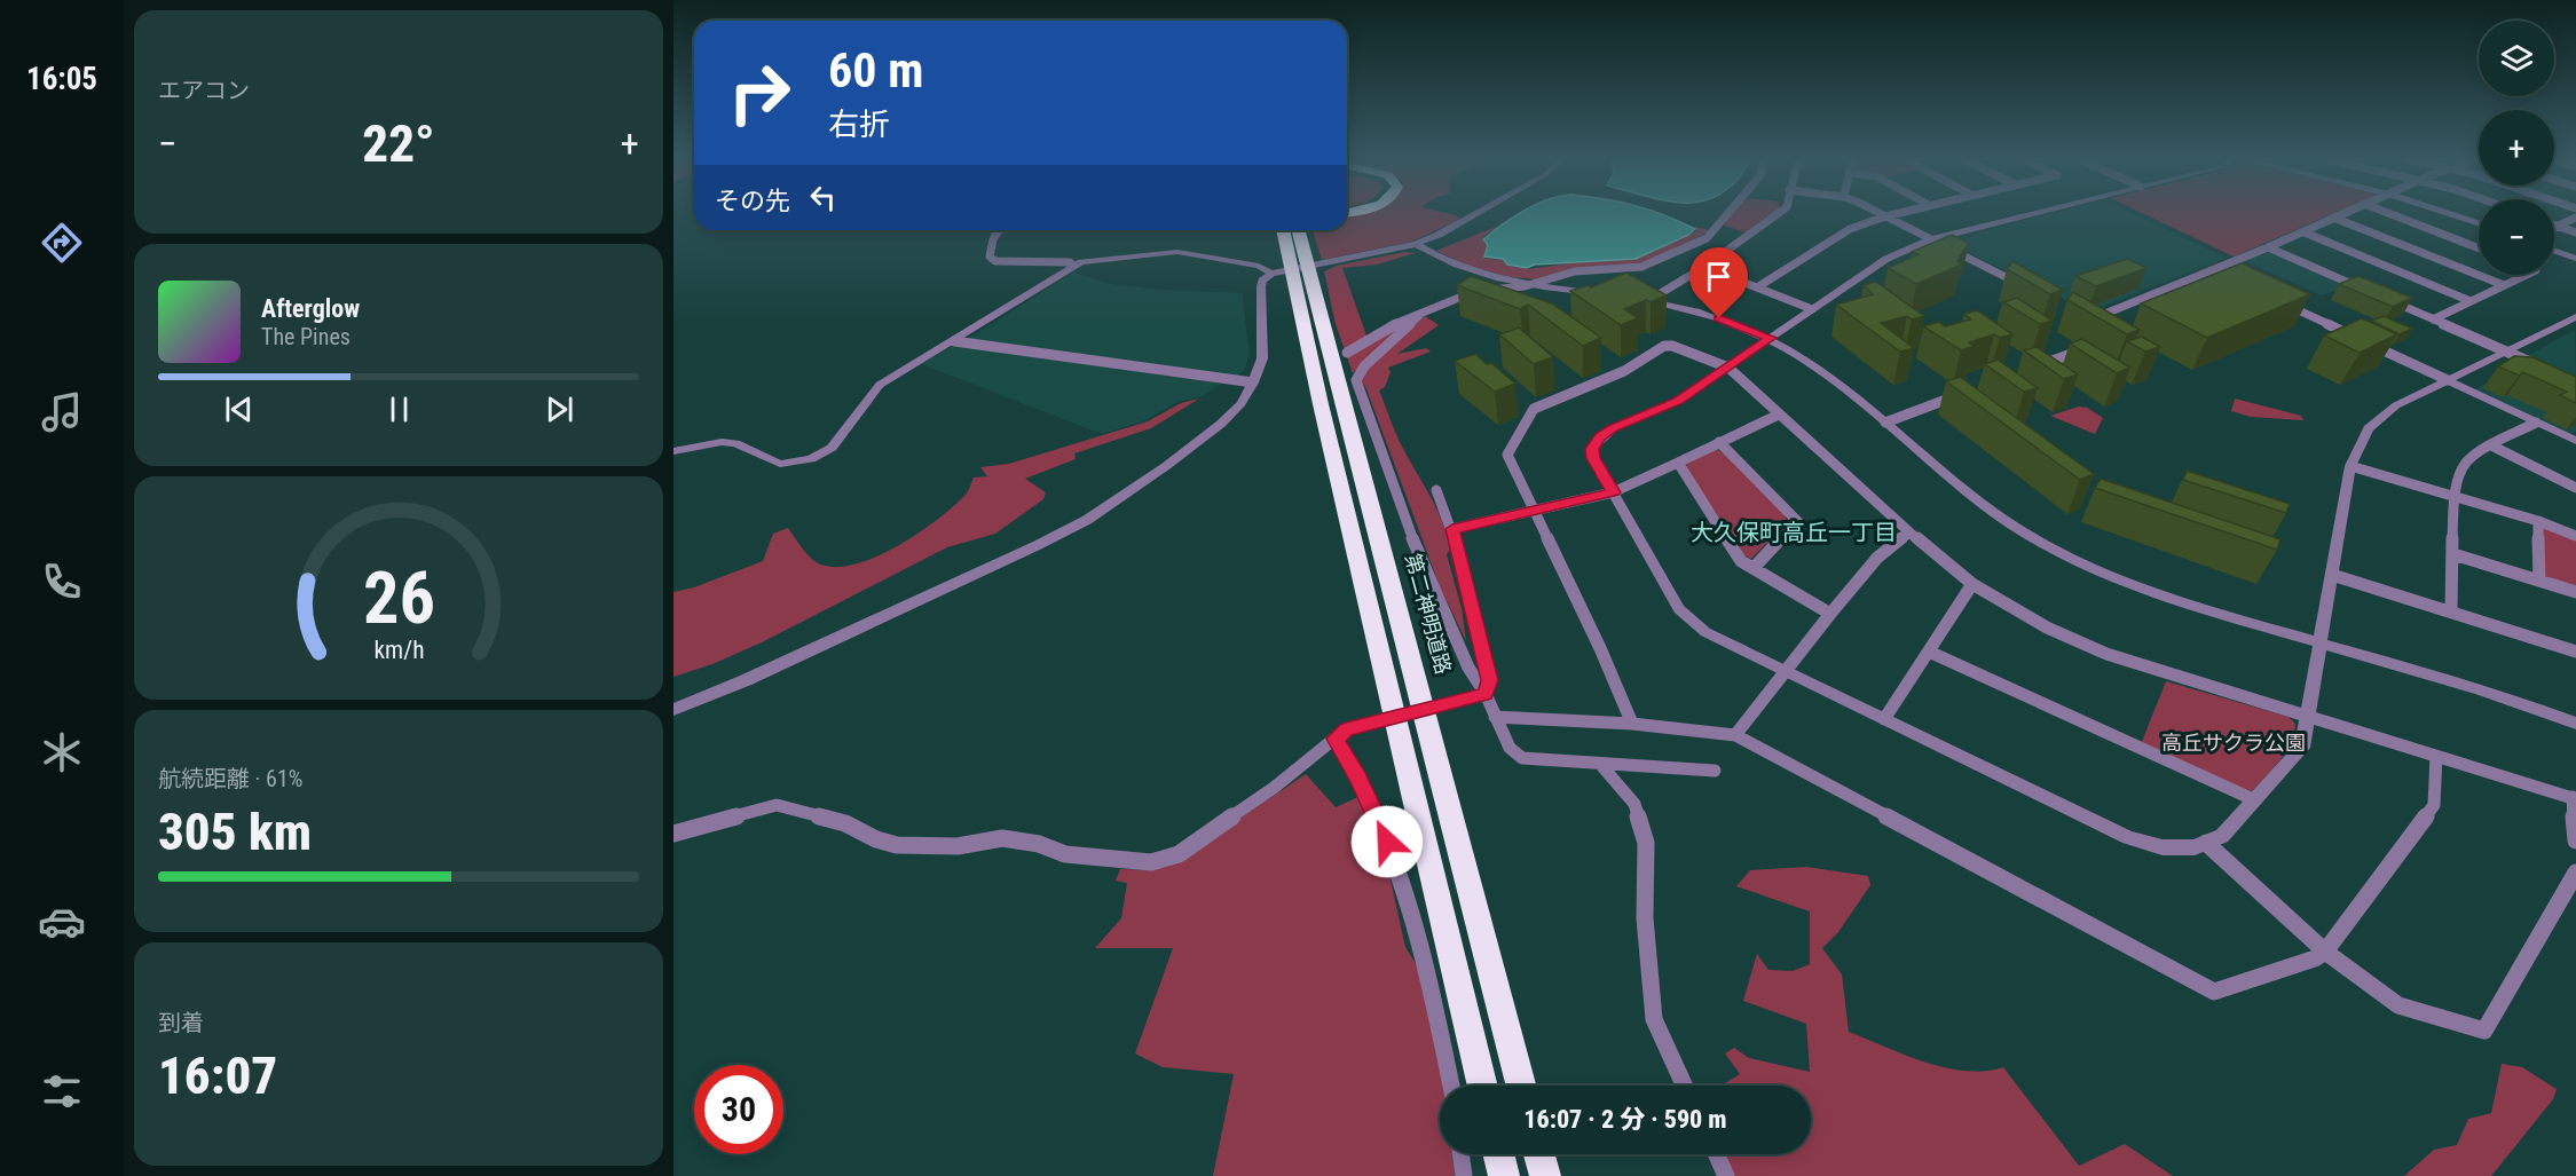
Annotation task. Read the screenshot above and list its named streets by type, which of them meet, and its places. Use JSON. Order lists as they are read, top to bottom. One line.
{"streets":{"highway":["第二神明道路"]},"districts":["大久保町高丘一丁目"],"parks":["高丘サクラ公園"],"page":{"tabs":"16:05","tile":["エアコン",["航続距離 · 61%","305 km"],["到着","16:07"]],"map_buttons":["+","−"],"turn":["60 m","右折"],"heat":["−","22°","+"],"then":"その先","song":["Afterglow","The Pines"],"limit":"30","trip":"16:07 · 2 分 · 590 m","gauge":["26","km/h"]}}
